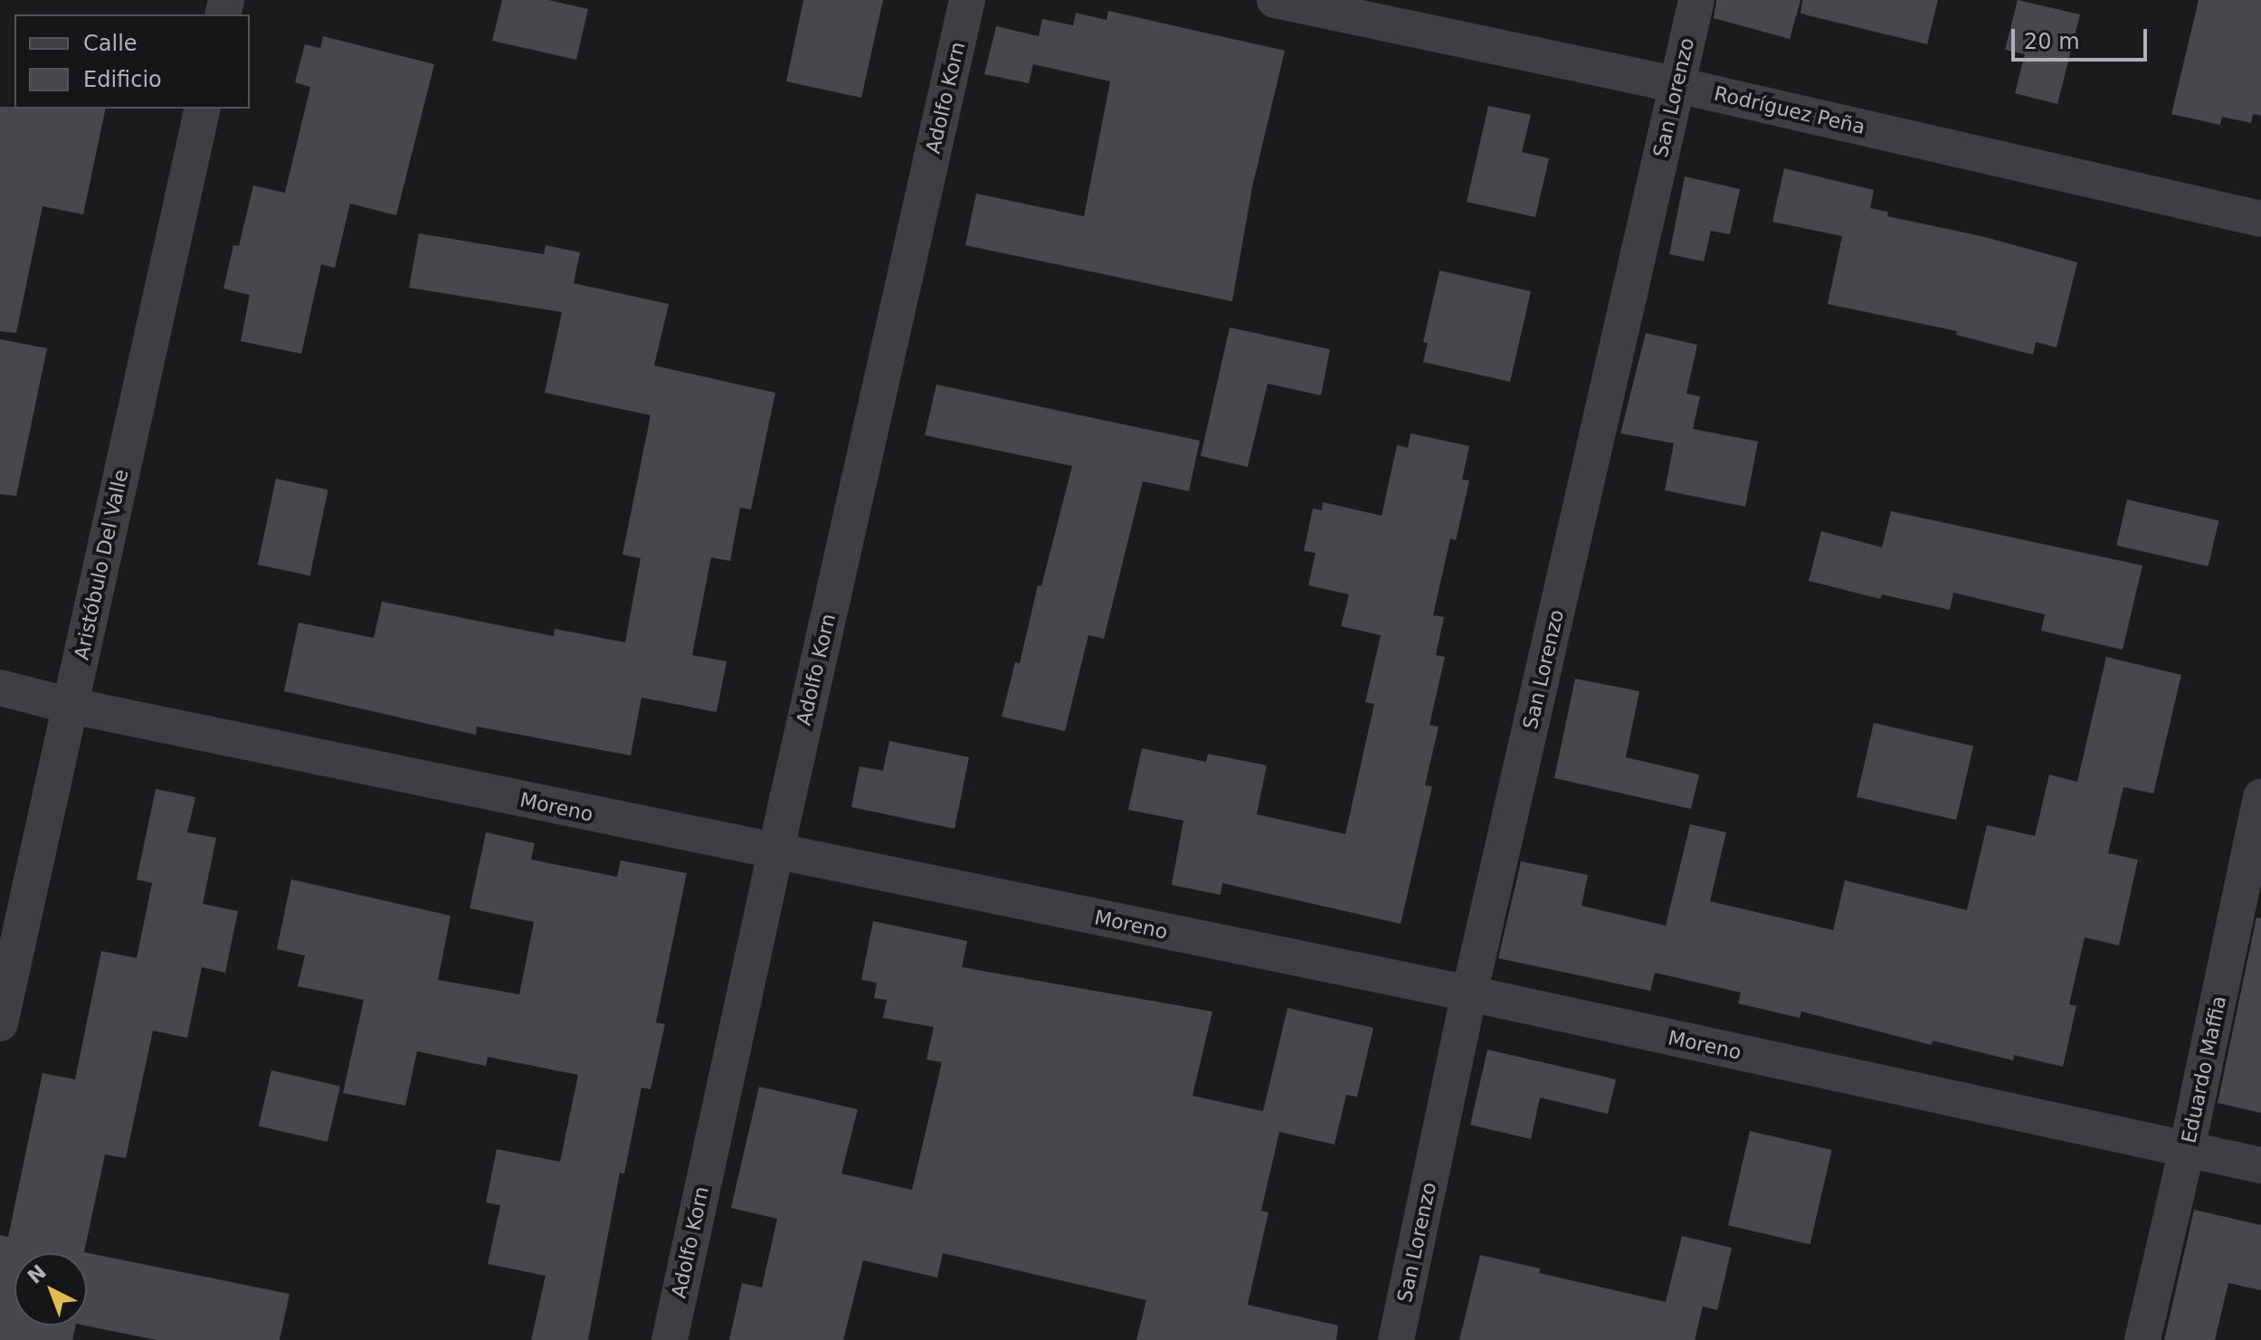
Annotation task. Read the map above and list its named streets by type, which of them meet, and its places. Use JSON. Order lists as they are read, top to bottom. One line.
{"streets":{"street":["Adolfo Korn","San Lorenzo","Rodríguez Peña","Aristóbulo Del Valle","Moreno","Eduardo Maffia"]},"crossings":[["Adolfo Korn","Moreno"],["San Lorenzo","Rodríguez Peña"],["San Lorenzo","Moreno"],["Aristóbulo Del Valle","Moreno"],["Moreno","Eduardo Maffia"]],"legend":["Calle","Edificio"],"scale_bar":"20 m","north":"top left"}
